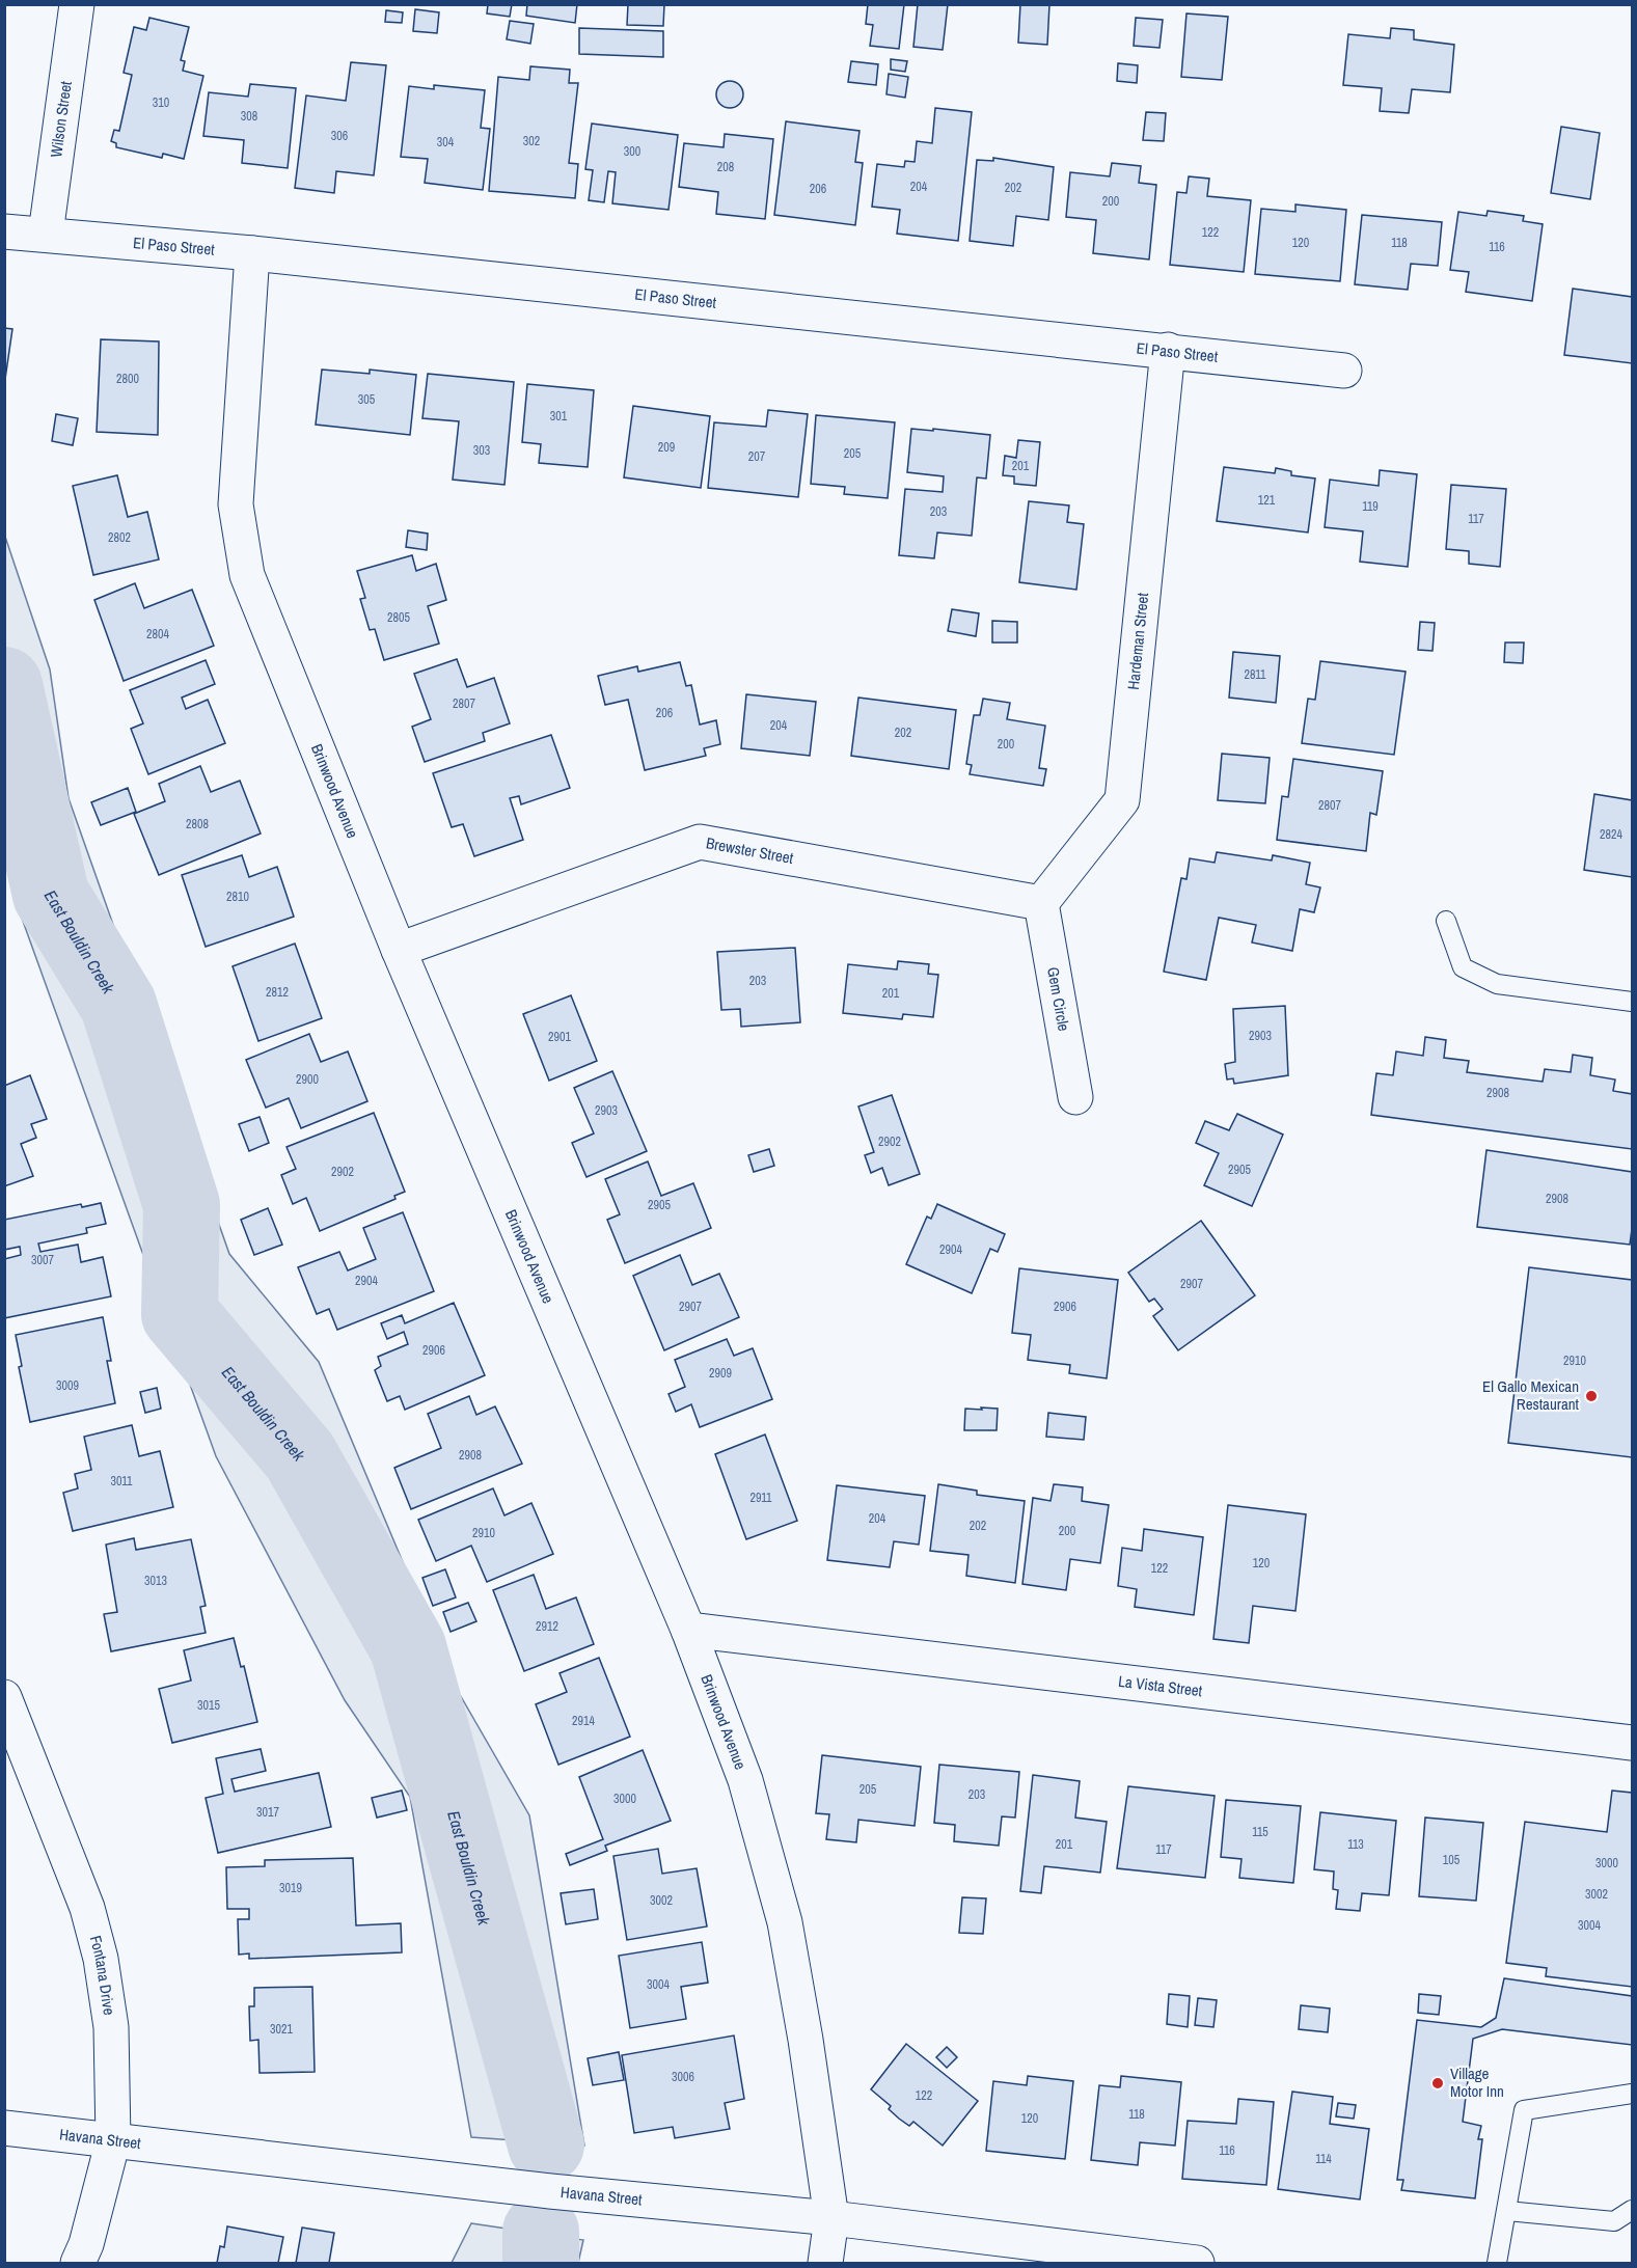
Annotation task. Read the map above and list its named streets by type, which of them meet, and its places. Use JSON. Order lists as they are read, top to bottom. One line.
{"streets":{"street":["Wilson Street","El Paso Street","Hardeman Street","Brinwood Avenue","Brewster Street","Gem Circle","La Vista Street","Fontana Drive","Havana Street"]},"crossings":[["Wilson Street","El Paso Street"],["El Paso Street","Hardeman Street"],["El Paso Street","Brinwood Avenue"],["Hardeman Street","Brewster Street"],["Hardeman Street","Gem Circle"],["Brinwood Avenue","Brewster Street"],["Brinwood Avenue","La Vista Street"],["Brinwood Avenue","Havana Street"],["Brewster Street","Gem Circle"],["Fontana Drive","Havana Street"]],"water":["East Bouldin Creek"],"places":["El Gallo Mexican Restaurant","Village Motor Inn"],"house_numbers":["310","308","306","302","304","300","208","204","202","206","200","122","120","118","116","2800","305","301","209","303","205","207","201","121","119","203","117","2802","2805","2804","2811","2807","206","204","202","200","2807","2808","2824","2810","203","2812","201","2903","2901","2900","2908","2903","2902","2905","2902","2908","2905","2904","3007","2904","2907","2907","2906","2906","2910","2909","3009","2908","3011","2911","204","202","200","2910","120","122","3013","2912","3015","2914","205","203","3000","3017","115","201","113","117","105","3000","3019","3002","3002","3004","3004","3021","3006","122","118","120","116","114"]}
